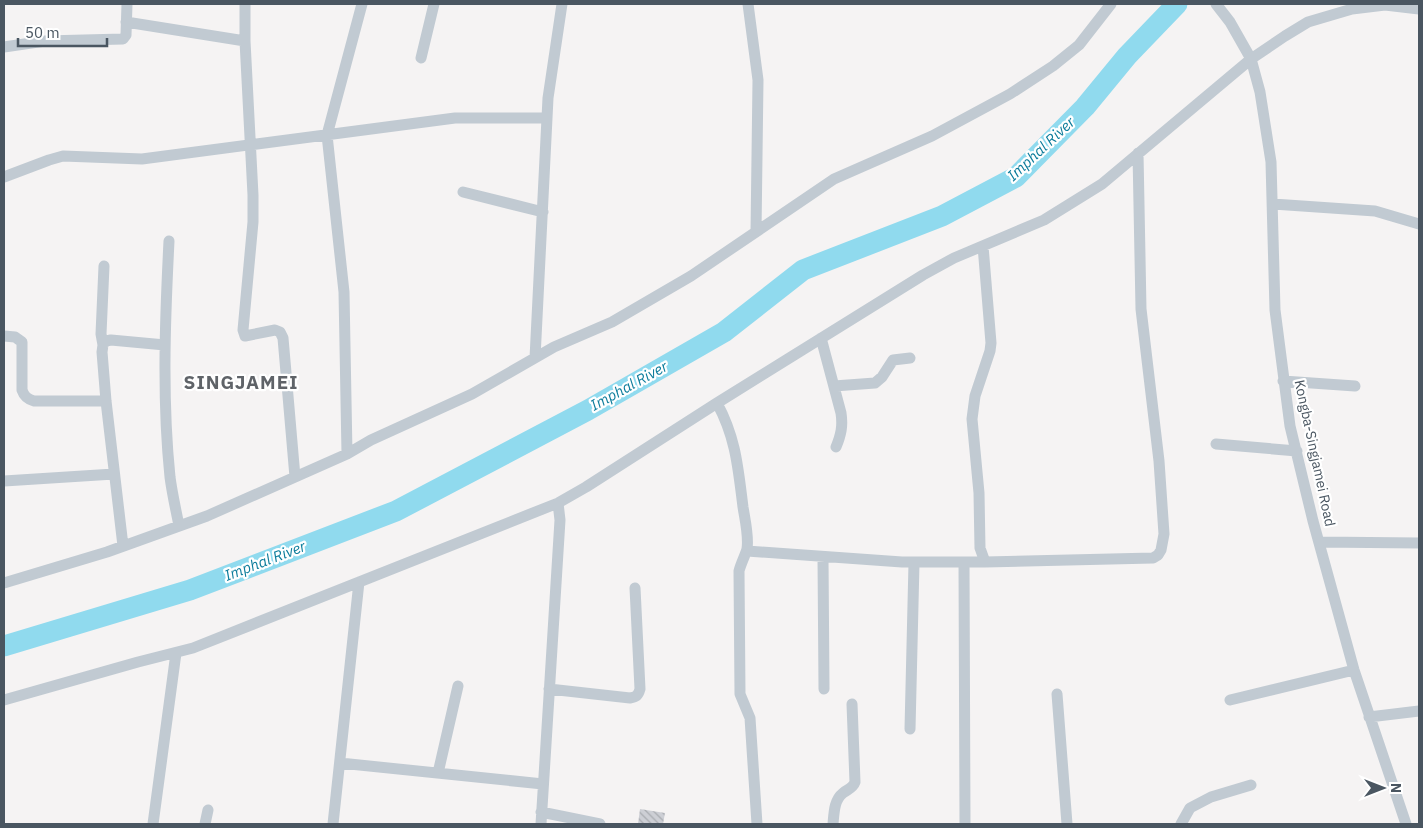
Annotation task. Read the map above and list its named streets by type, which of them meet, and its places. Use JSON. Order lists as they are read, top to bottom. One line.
{"streets":{"street":["Kongba-Singjamei Road"]},"districts":["SINGJAMEI"],"water":["Imphal River"],"scale_bar":"50 m","north":"right"}
